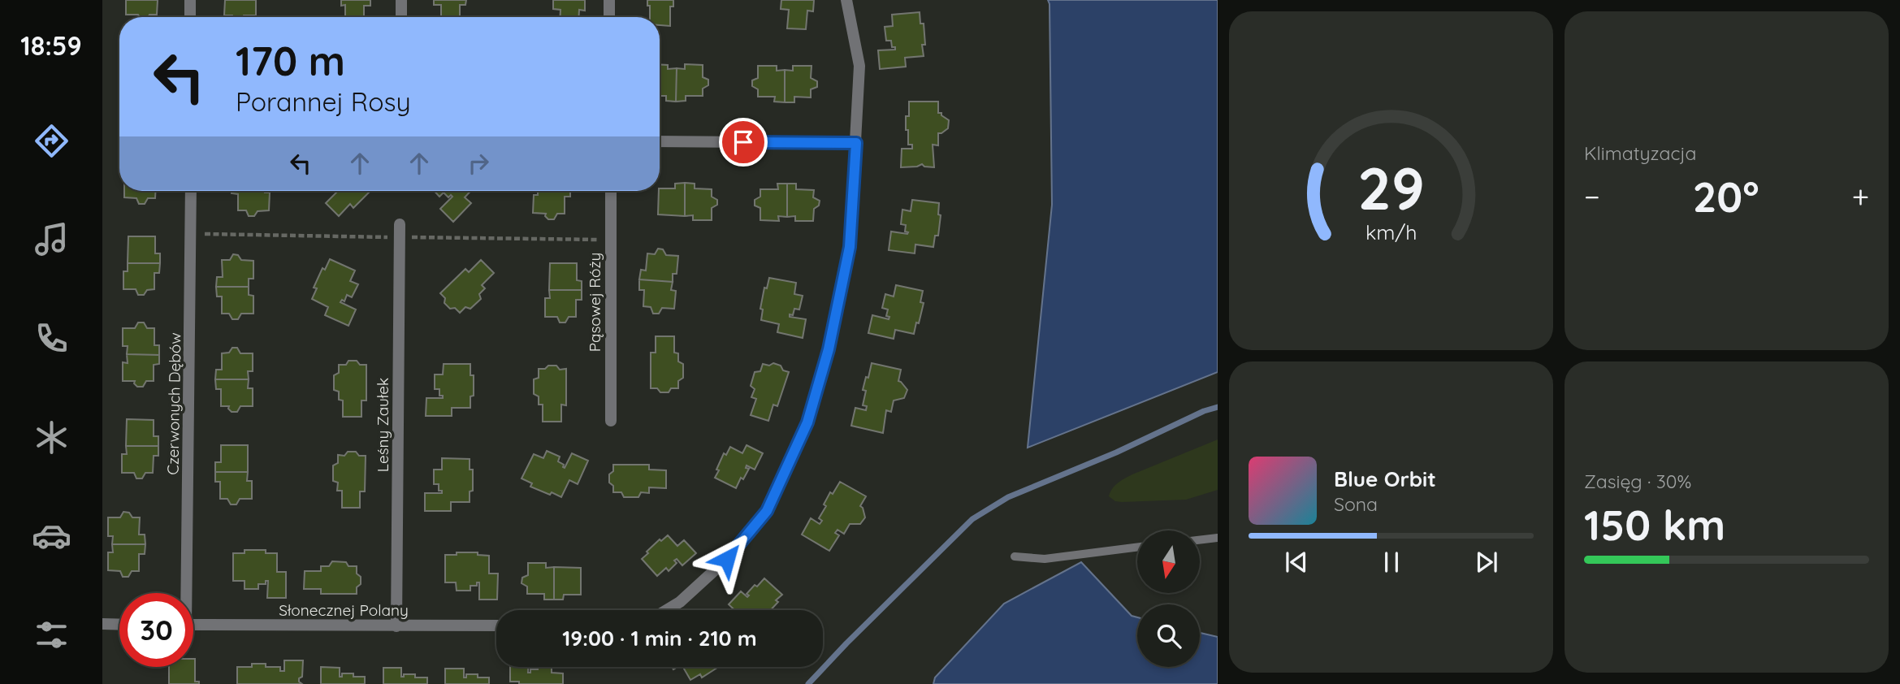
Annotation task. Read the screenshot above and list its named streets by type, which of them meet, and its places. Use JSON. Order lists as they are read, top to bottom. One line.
{"streets":{"street":["Pąsowej Róży","Czerwonych Dębów","Leśny Zaułek","Słonecznej Polany"]},"crossings":[["Leśny Zaułek","Słonecznej Polany"]],"north":"bottom","page":{"tabs":"18:59","tile":["Klimatyzacja",["Zasięg · 30%","150 km"]],"turn":["170 m","Porannej Rosy"],"heat":["−","20°","+"],"song":["Blue Orbit","Sona"],"limit":"30","trip":"19:00 · 1 min · 210 m","gauge":["29","km/h"]}}
